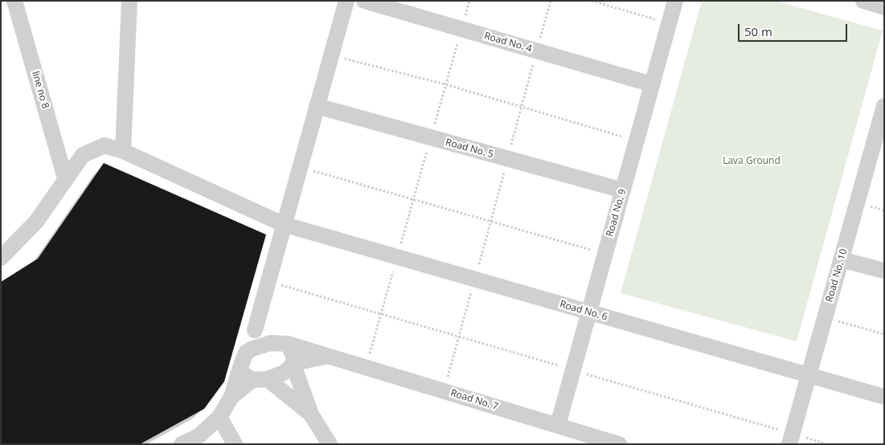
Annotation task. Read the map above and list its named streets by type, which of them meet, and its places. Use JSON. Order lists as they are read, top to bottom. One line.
{"streets":{"street":["Road No. 4","line no 8","Road No. 5","Road No. 9","Road No. 10","Road No. 6","Road No. 7"]},"crossings":[["Road No. 4","Road No. 9"],["line no 8","Road No. 6"],["Road No. 5","Road No. 9"],["Road No. 9","Road No. 6"],["Road No. 9","Road No. 7"],["Road No. 10","Road No. 6"]],"parks":["Lava Ground"],"scale_bar":"50 m"}
